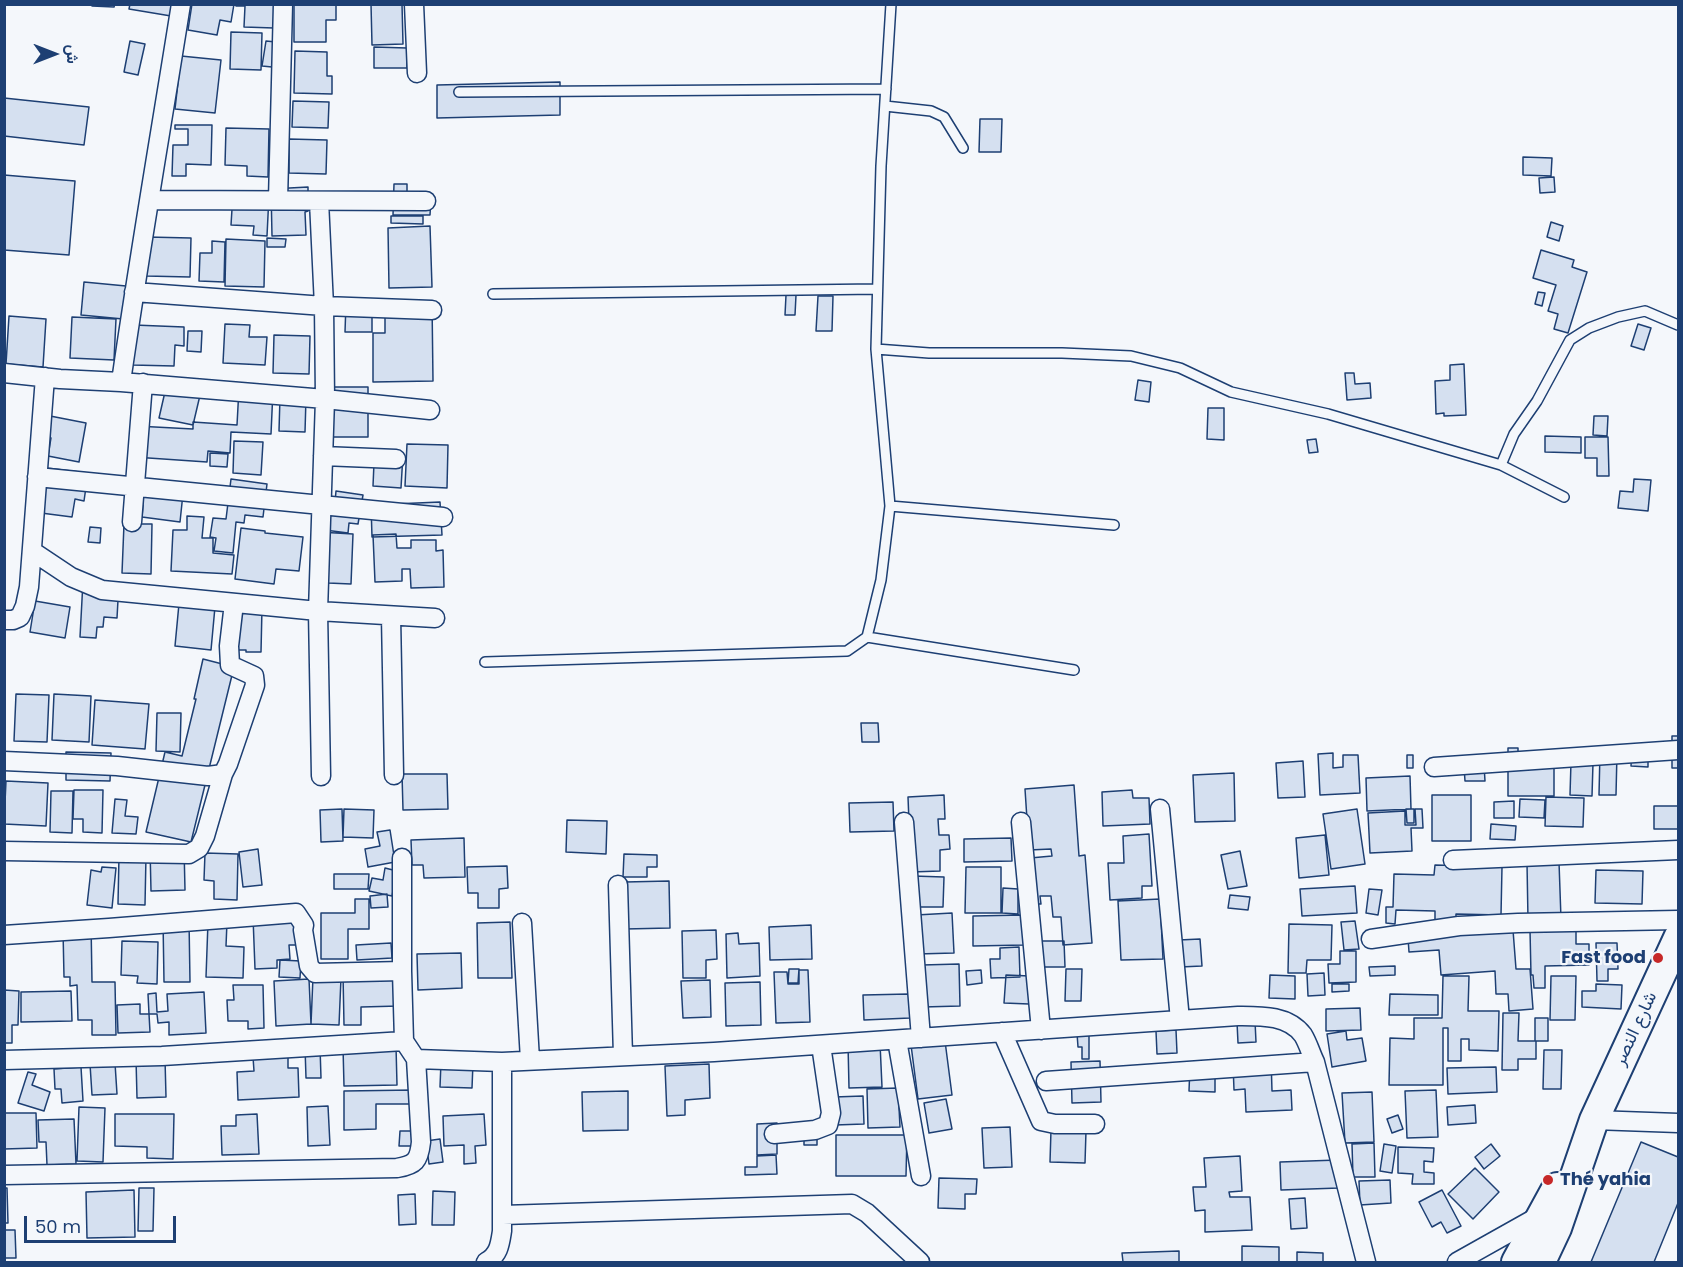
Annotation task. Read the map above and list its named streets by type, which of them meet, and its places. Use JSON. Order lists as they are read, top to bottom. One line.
{"streets":{"main road":["شارع النصر"]},"places":["Fast food","Thé yahia"],"scale_bar":"50 m","north":"right"}
